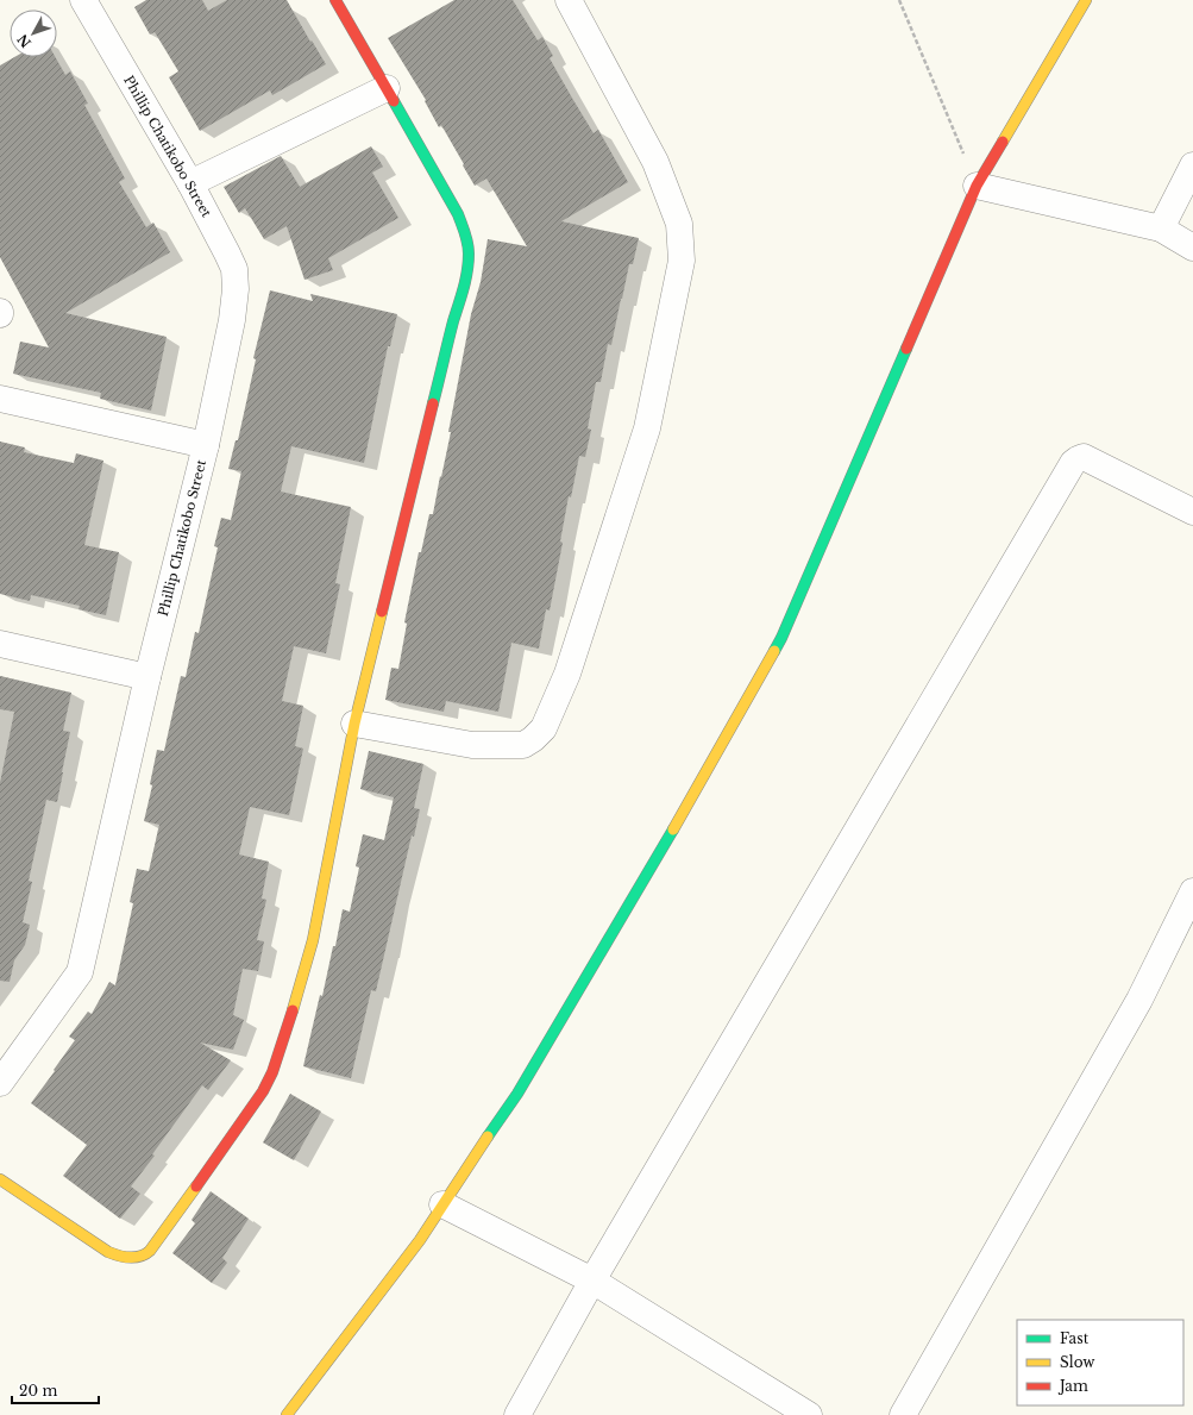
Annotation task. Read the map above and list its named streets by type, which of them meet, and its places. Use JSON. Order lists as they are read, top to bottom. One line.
{"streets":{"street":["Phillip Chatikobo Street"]},"legend":["Fast","Slow","Jam"],"scale_bar":"20 m","north":"bottom left"}
